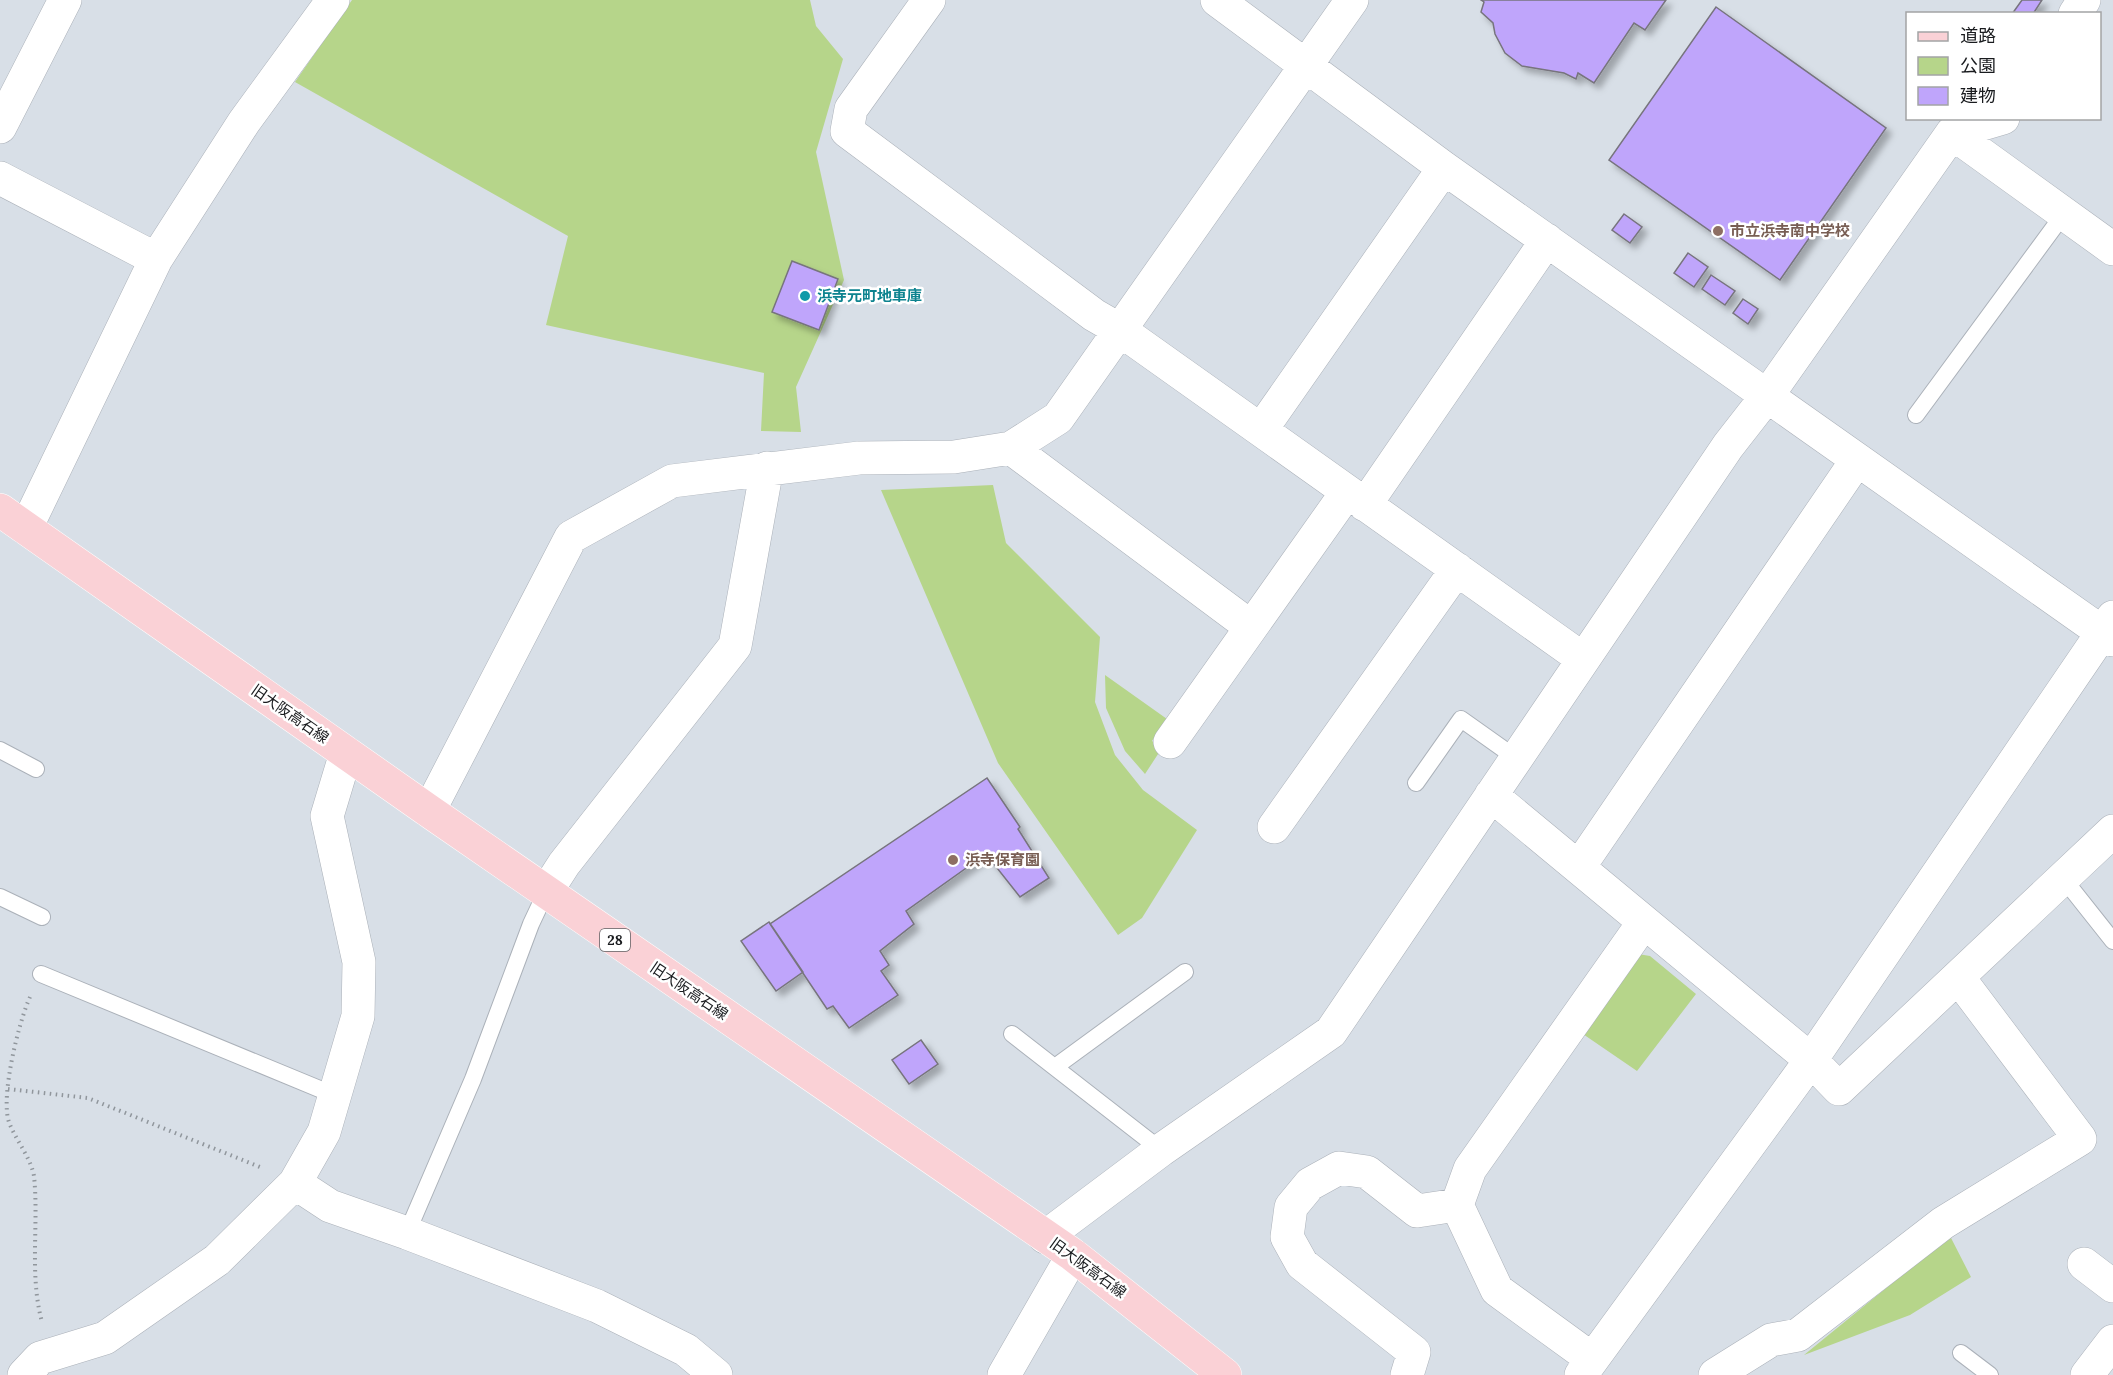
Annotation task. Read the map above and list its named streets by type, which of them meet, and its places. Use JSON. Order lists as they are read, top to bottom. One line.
{"streets":{"main road":["旧大阪高石線","28"]},"places":["市立浜寺南中学校","浜寺元町地車庫","浜寺保育園"],"legend":["道路","公園","建物"]}
